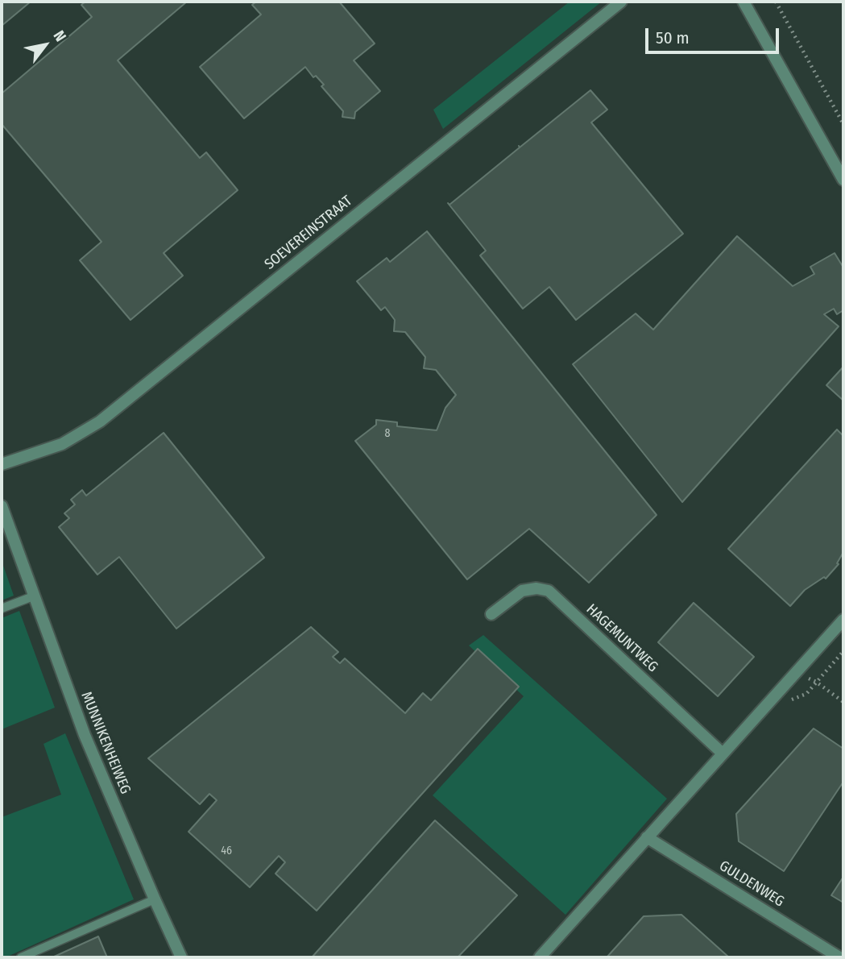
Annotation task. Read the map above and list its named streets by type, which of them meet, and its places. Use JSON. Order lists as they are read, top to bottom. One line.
{"streets":{"street":["SOEVEREINSTRAAT","HAGEMUNTWEG","MUNNIKENHEIWEG","GULDENWEG"]},"house_numbers":["8","46"],"scale_bar":"50 m","north":"top right"}
